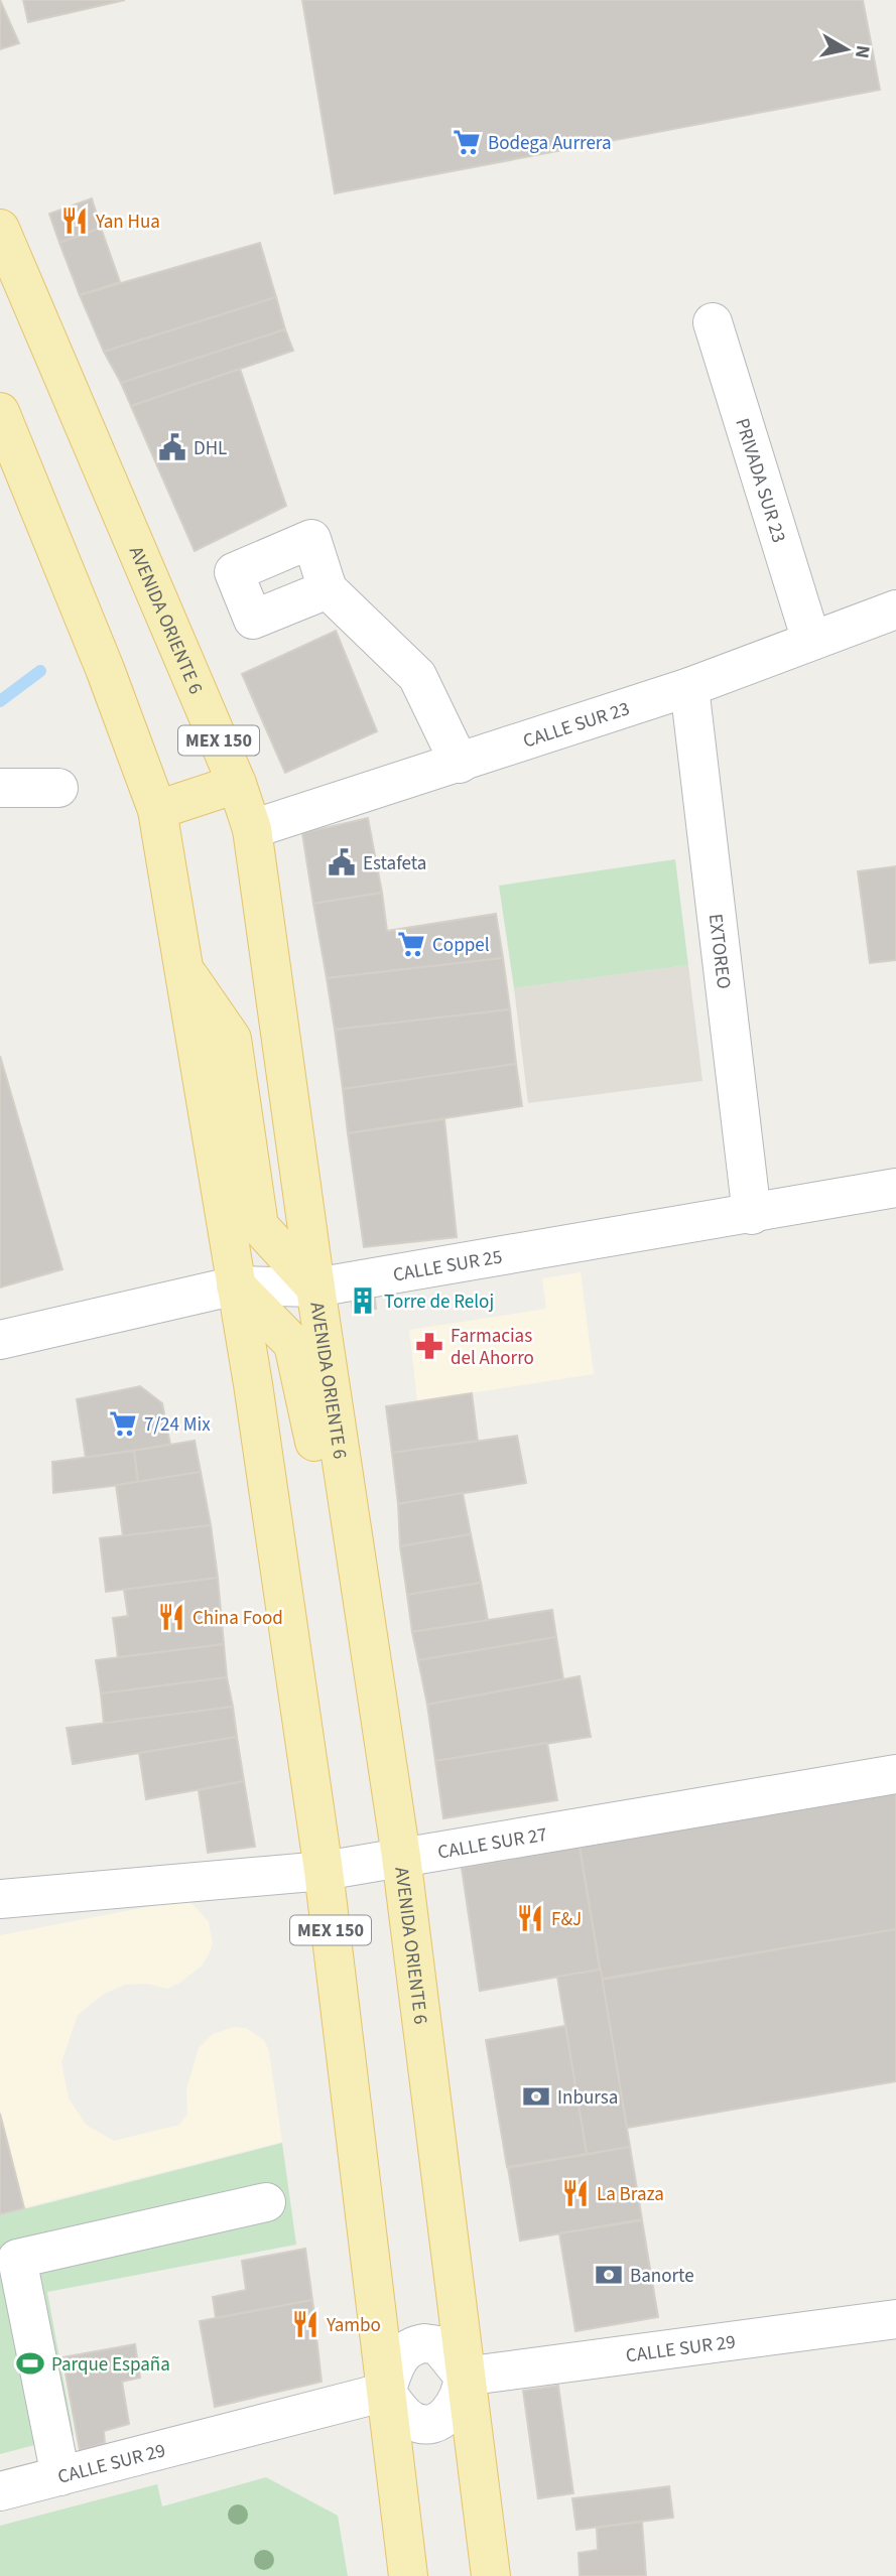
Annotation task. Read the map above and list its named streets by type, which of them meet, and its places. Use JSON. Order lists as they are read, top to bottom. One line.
{"streets":{"main road":["AVENIDA ORIENTE 6","MEX 150"],"street":["PRIVADA SUR 23","CALLE SUR 23","EXTOREO","CALLE SUR 25","CALLE SUR 27","CALLE SUR 29"]},"crossings":[["PRIVADA SUR 23","CALLE SUR 23"],["AVENIDA ORIENTE 6","CALLE SUR 23"],["AVENIDA ORIENTE 6","MEX 150"],["AVENIDA ORIENTE 6","CALLE SUR 25"],["AVENIDA ORIENTE 6","CALLE SUR 27"],["AVENIDA ORIENTE 6","CALLE SUR 29"],["CALLE SUR 23","EXTOREO"],["MEX 150","CALLE SUR 25"],["MEX 150","CALLE SUR 27"],["MEX 150","CALLE SUR 29"],["EXTOREO","CALLE SUR 25"]],"places":{"supermarket":["Bodega Aurrera","Coppel","7/24 Mix"],"restaurant":["Yan Hua","China Food","F&J","La Braza","Yambo"],"public building":["DHL","Estafeta"],"building":["Torre de Reloj"],"pharmacy":["Farmacias del Ahorro"],"bank":["Inbursa","Banorte"],"sports":["Parque España"]},"north":"right"}
